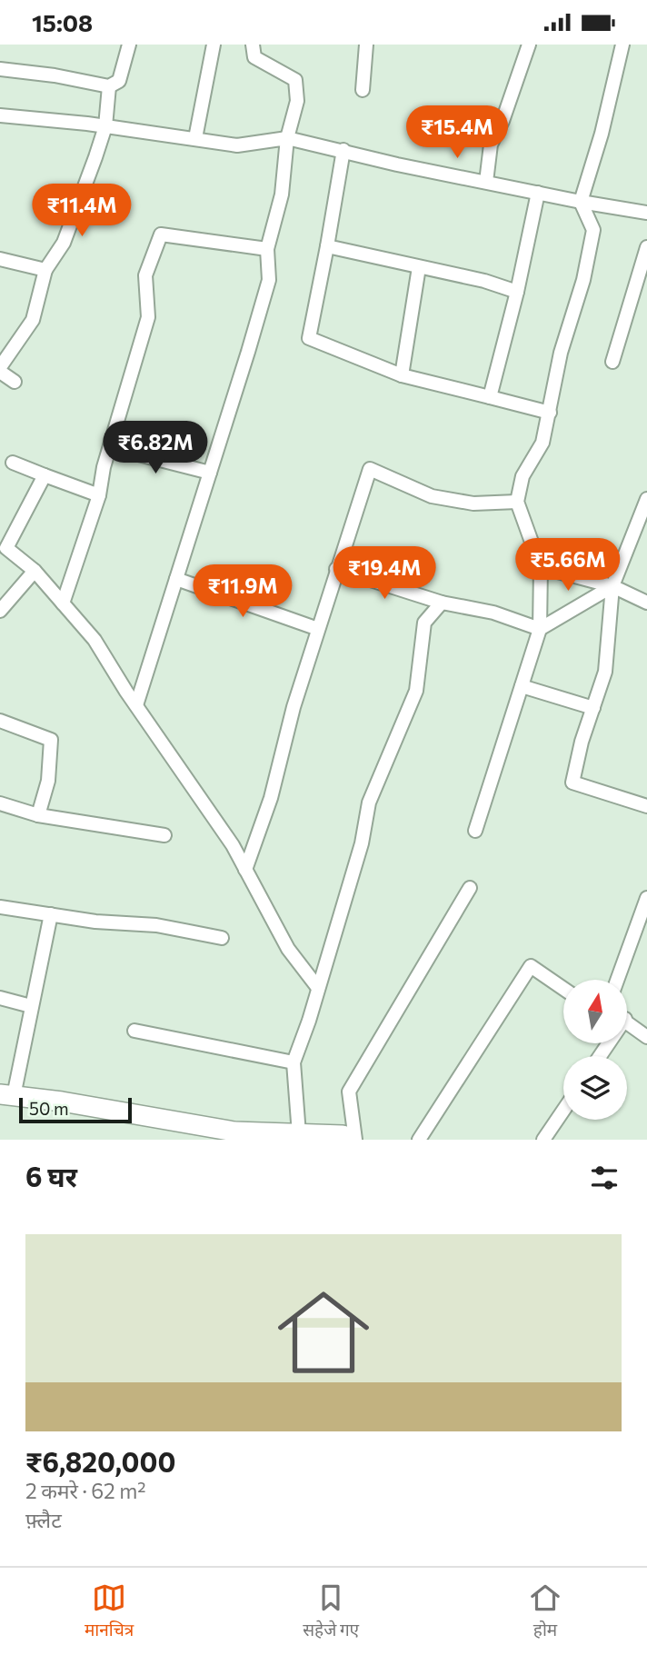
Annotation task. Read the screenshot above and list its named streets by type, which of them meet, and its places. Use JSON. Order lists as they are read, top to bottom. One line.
{"scale_bar":"50 m","north":"top","page":{"status":"15:08","price":["₹15.4M","₹11.4M","₹6.82M","₹5.66M","₹19.4M","₹11.9M"],"scale":"50 m","heading":"6 घर","list":[{"name":"₹6,820,000","note":"2 कमरे · 62 m² · फ़्लैट"}],"tabs":["मानचित्र","सहेजे गए","होम"]}}
